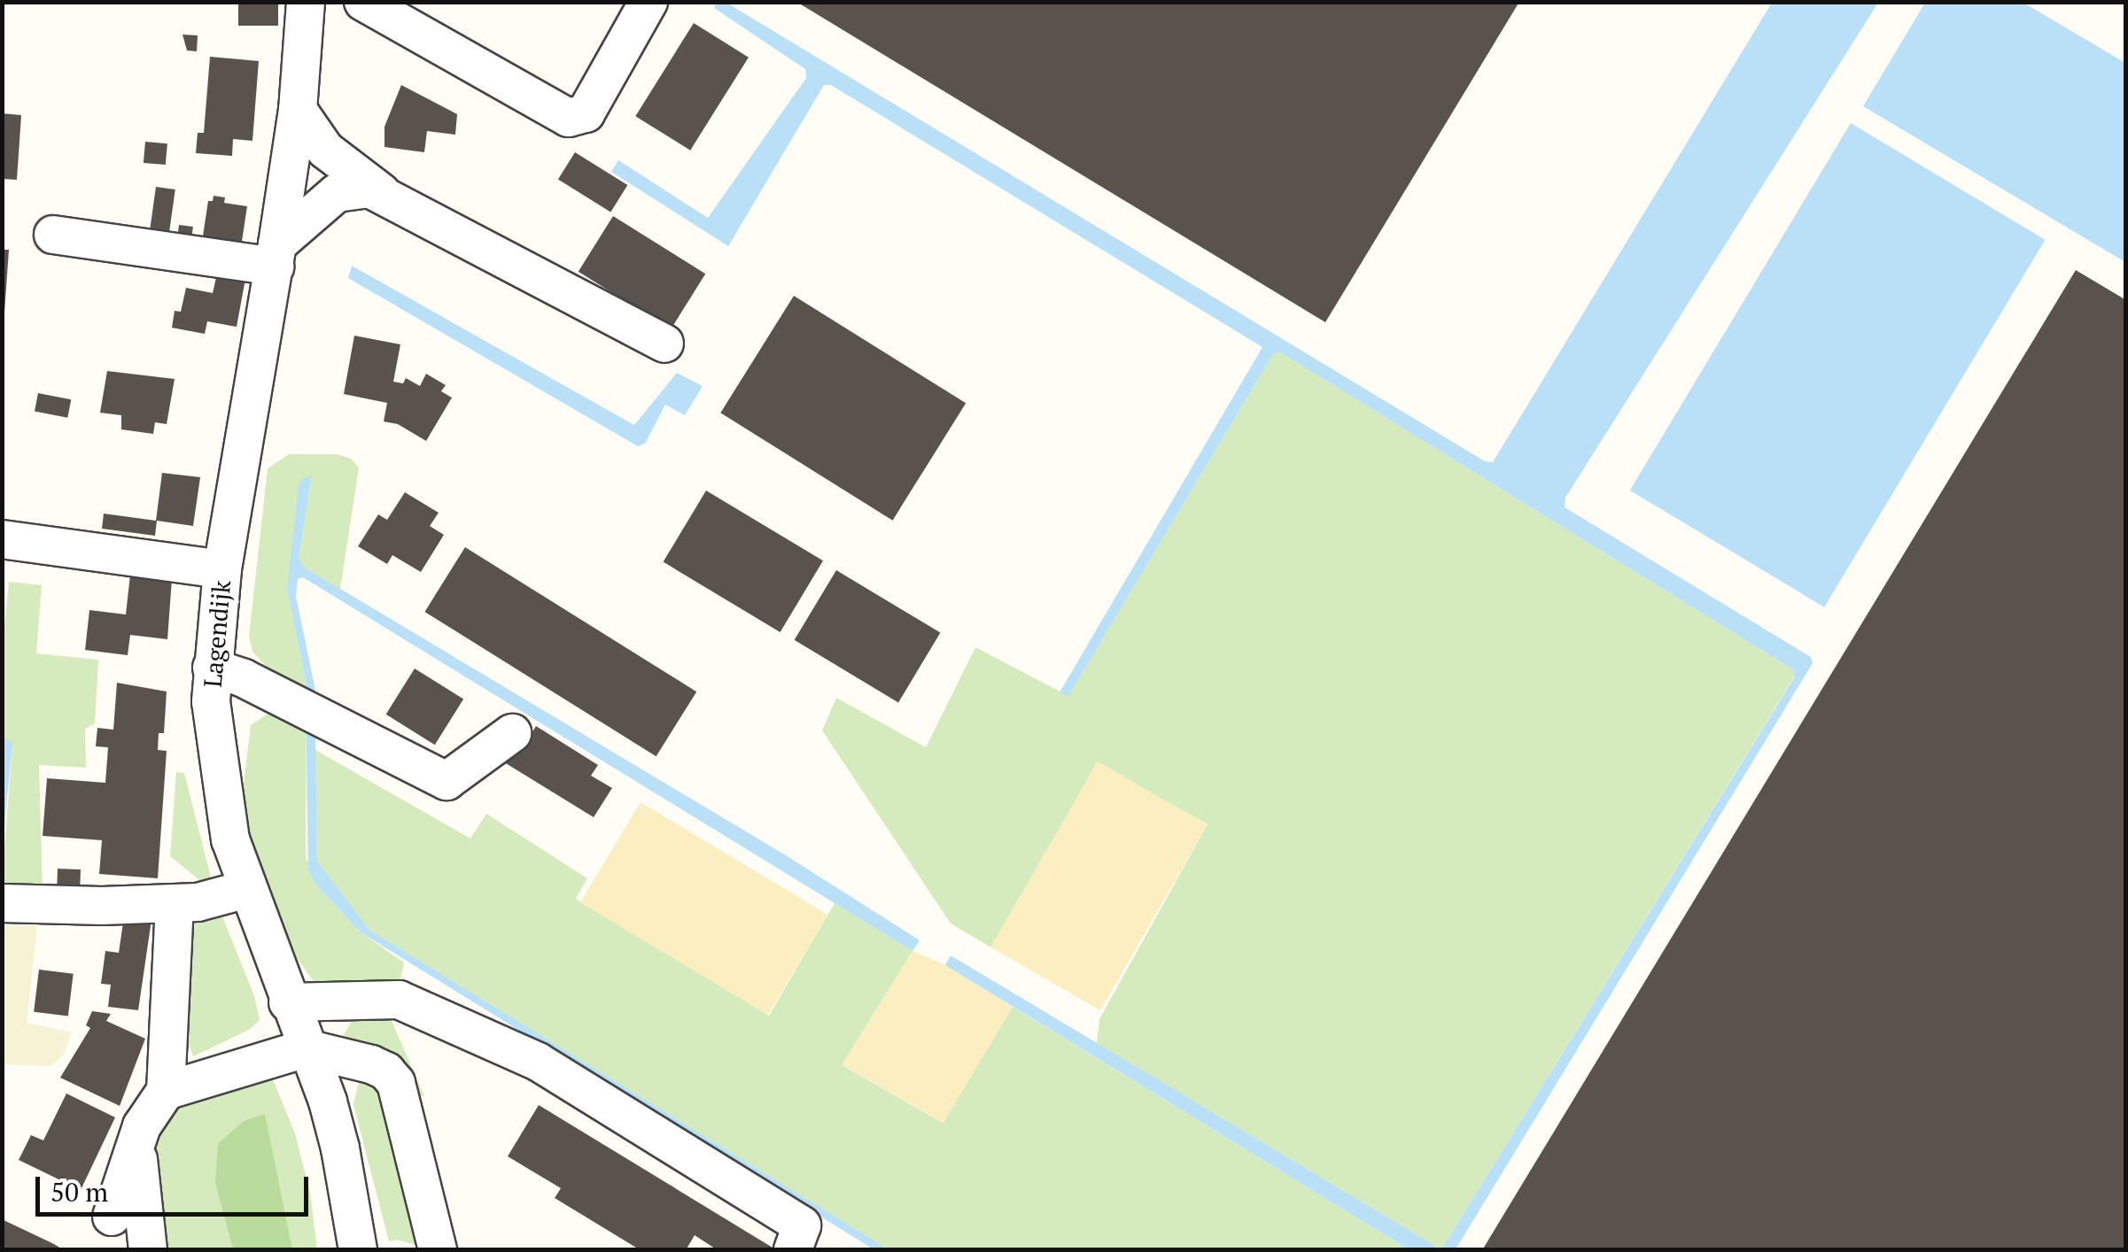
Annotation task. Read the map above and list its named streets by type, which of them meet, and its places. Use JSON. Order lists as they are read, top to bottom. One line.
{"streets":{"street":["Lagendijk"]},"scale_bar":"50 m"}
